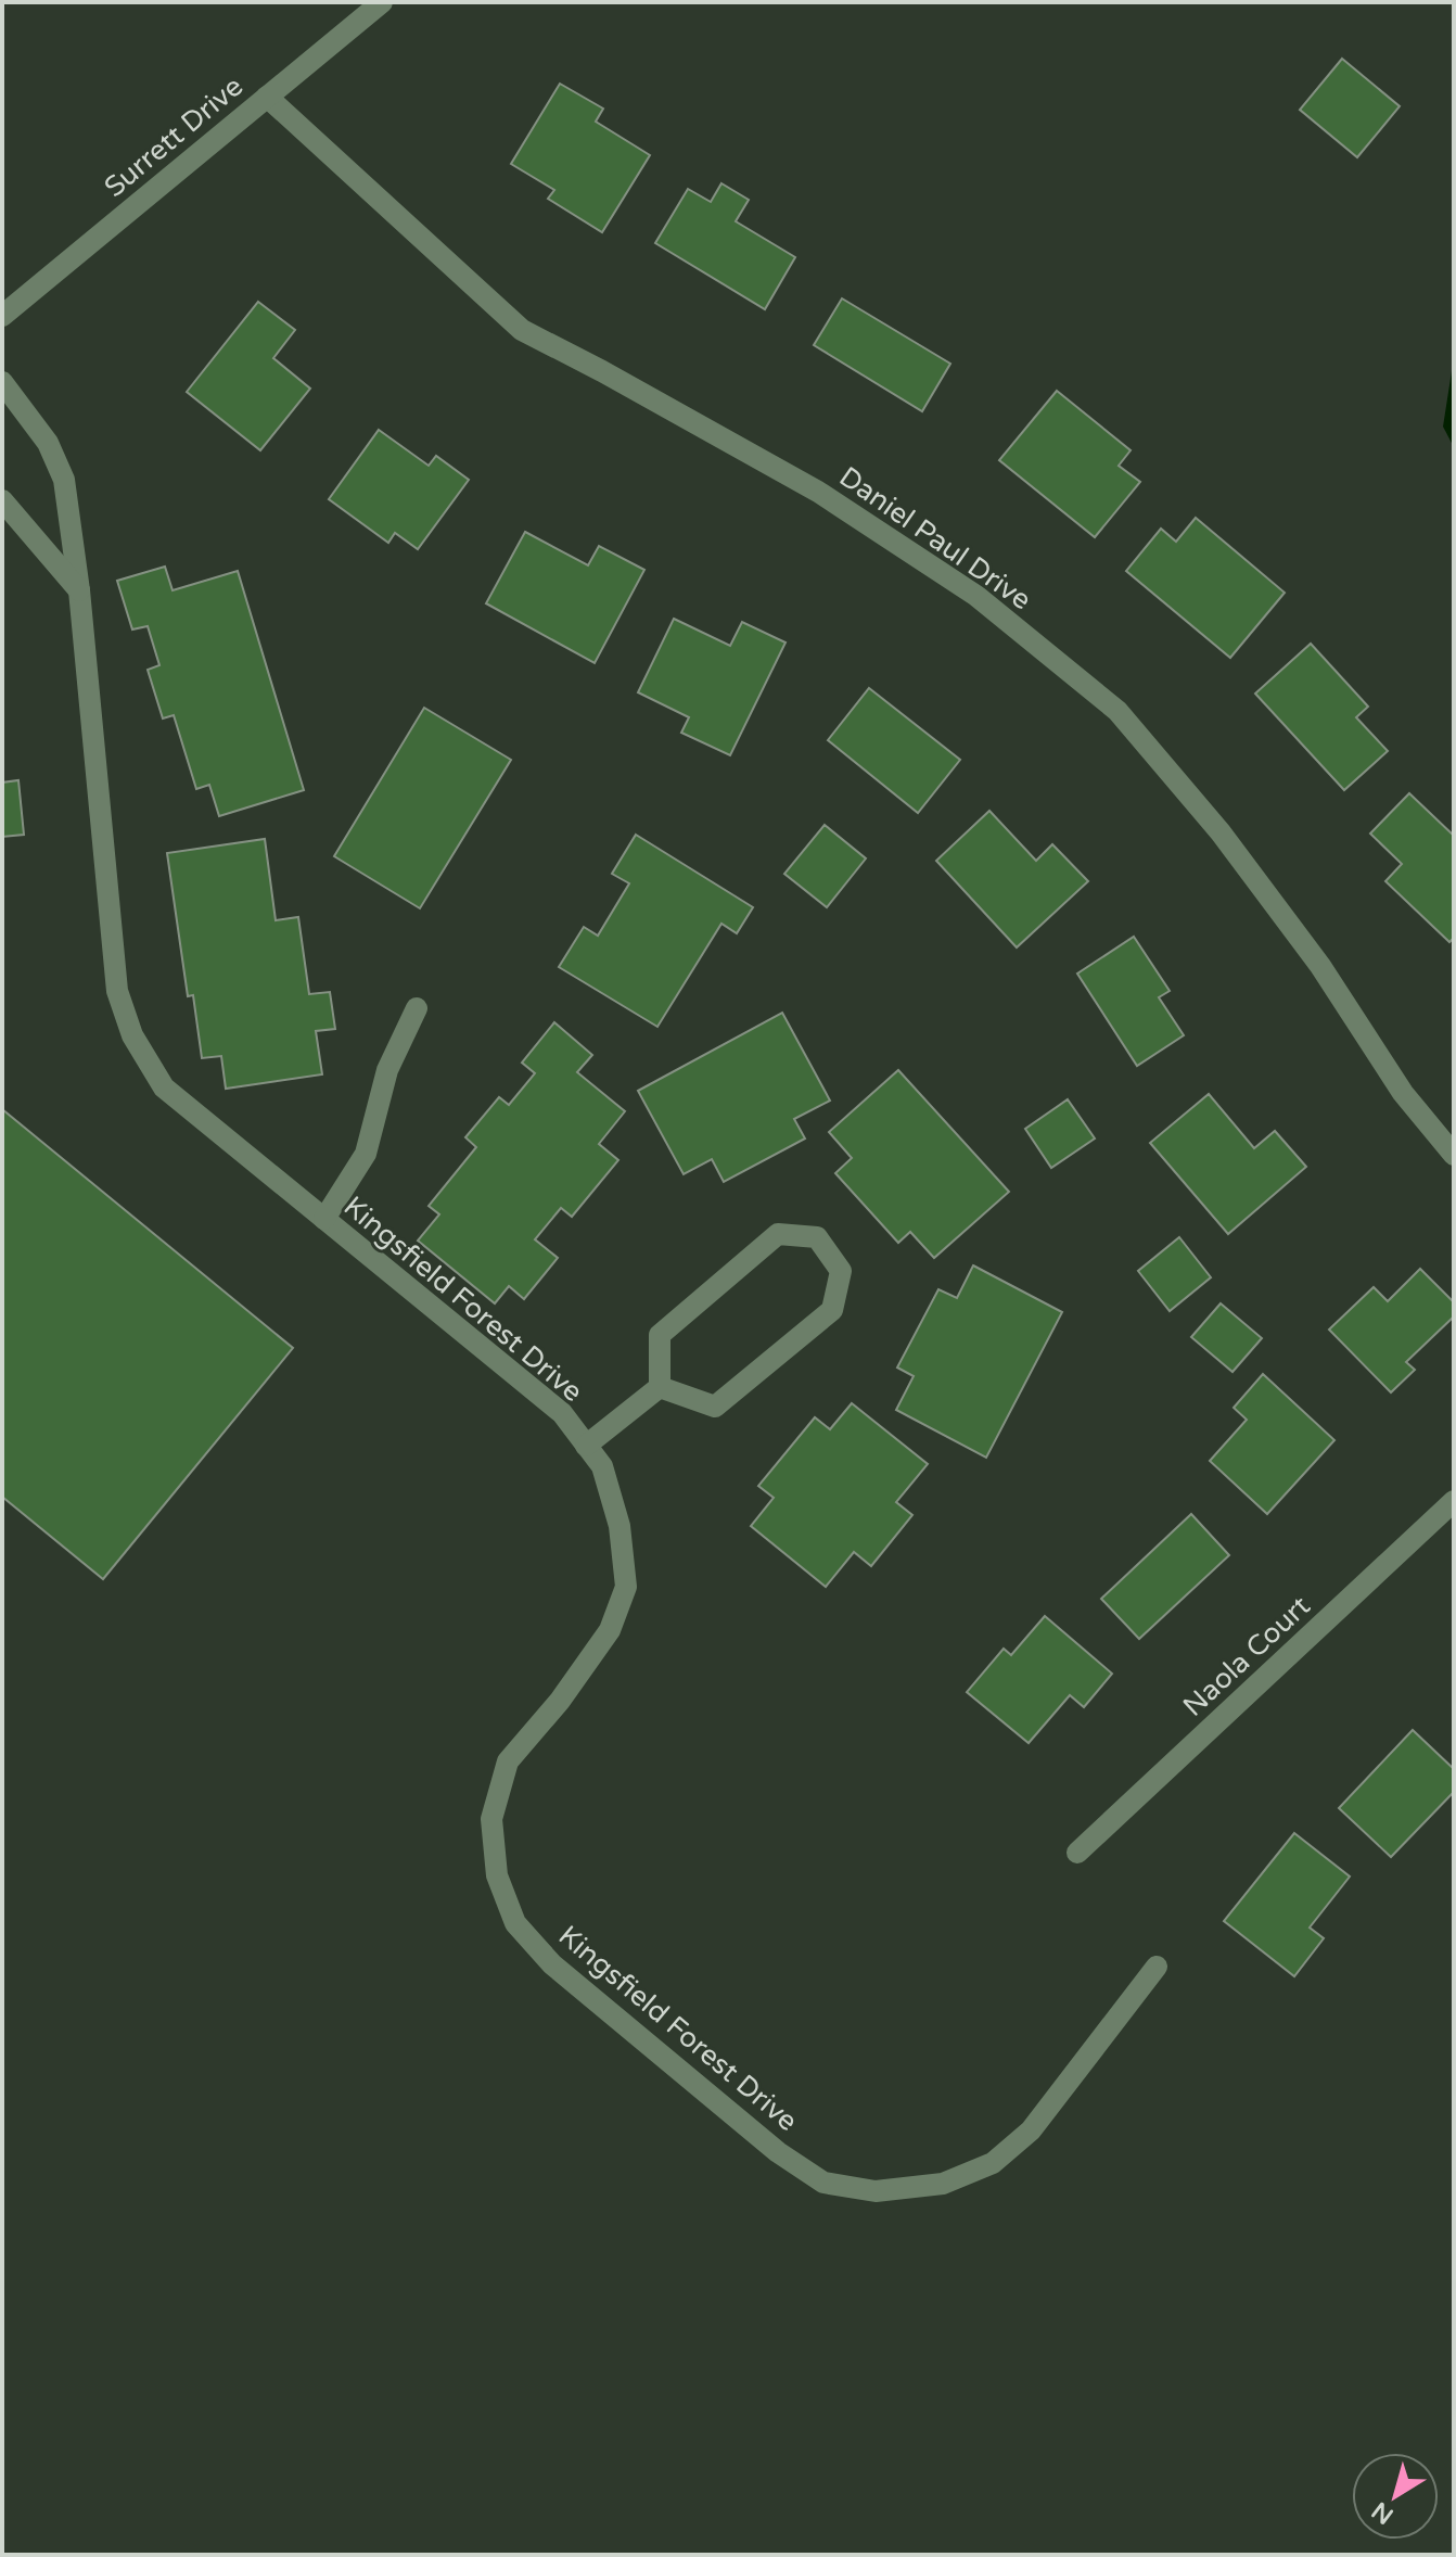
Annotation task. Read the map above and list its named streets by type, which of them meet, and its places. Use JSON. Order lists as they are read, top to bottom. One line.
{"streets":{"street":["Surrett Drive","Daniel Paul Drive","Kingsfield Forest Drive","Naola Court"]},"crossings":[["Surrett Drive","Daniel Paul Drive"]],"north":"bottom left"}
